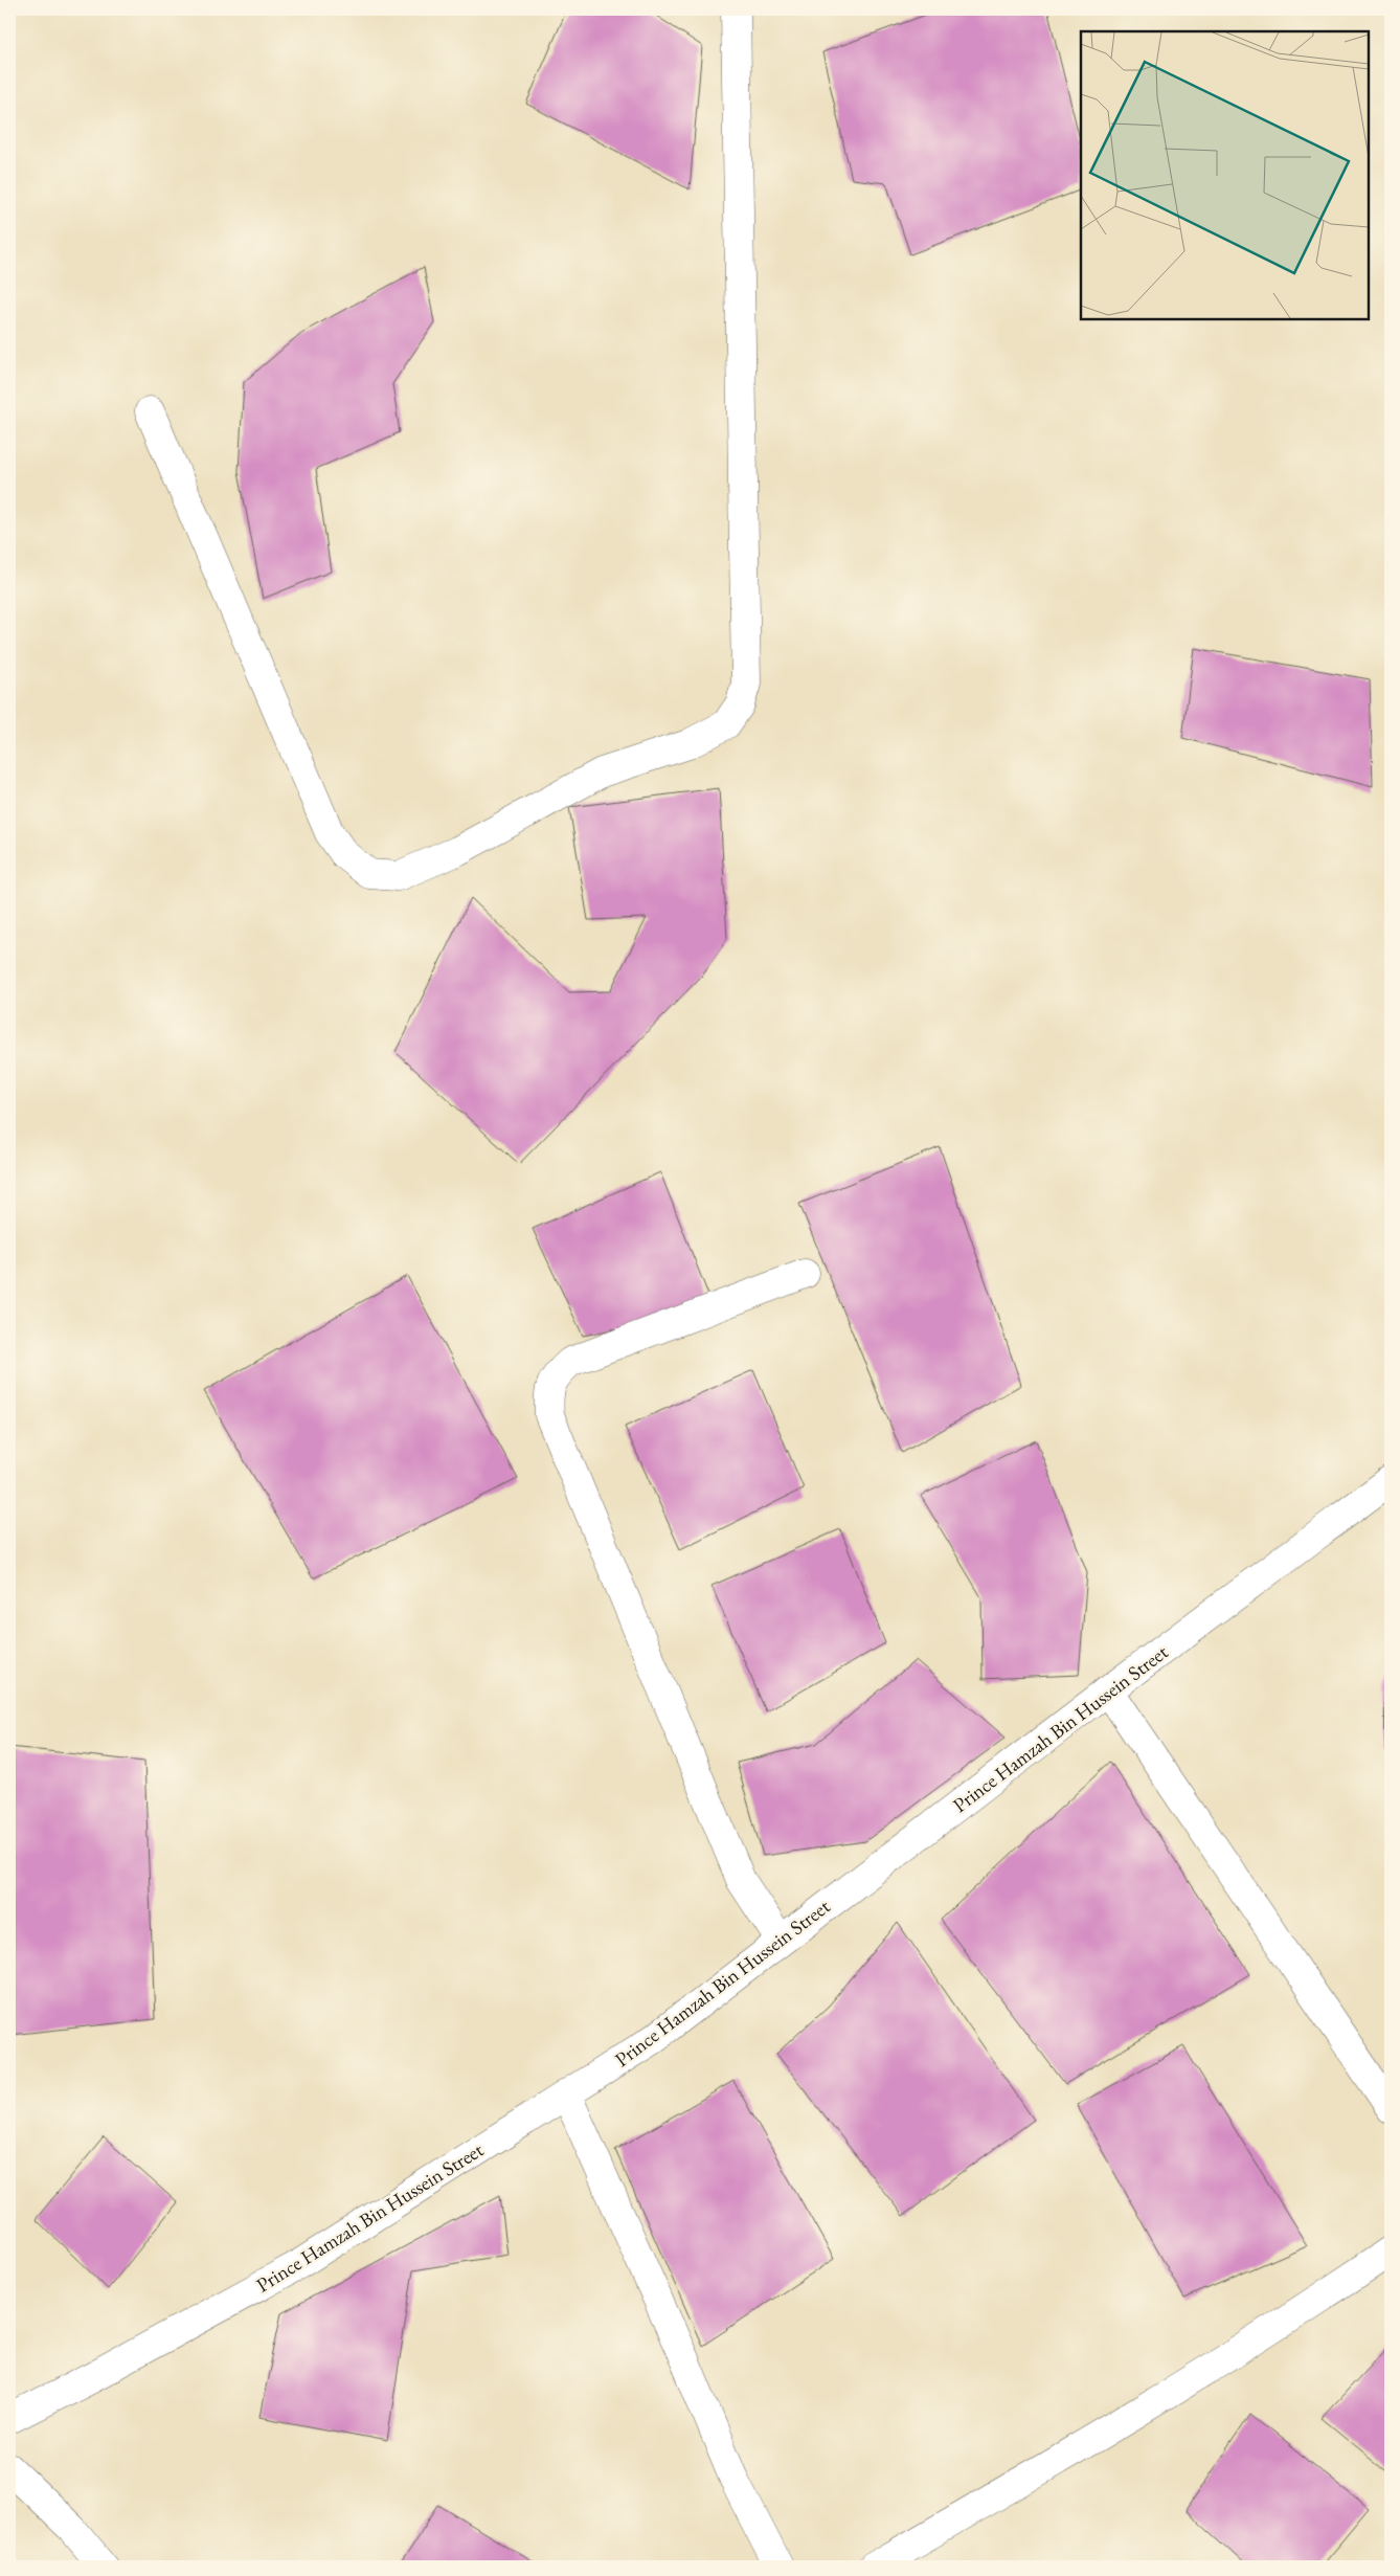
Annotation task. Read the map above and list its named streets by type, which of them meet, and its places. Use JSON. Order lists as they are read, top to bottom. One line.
{"streets":{"street":["Prince Hamzah Bin Hussein Street"]}}
